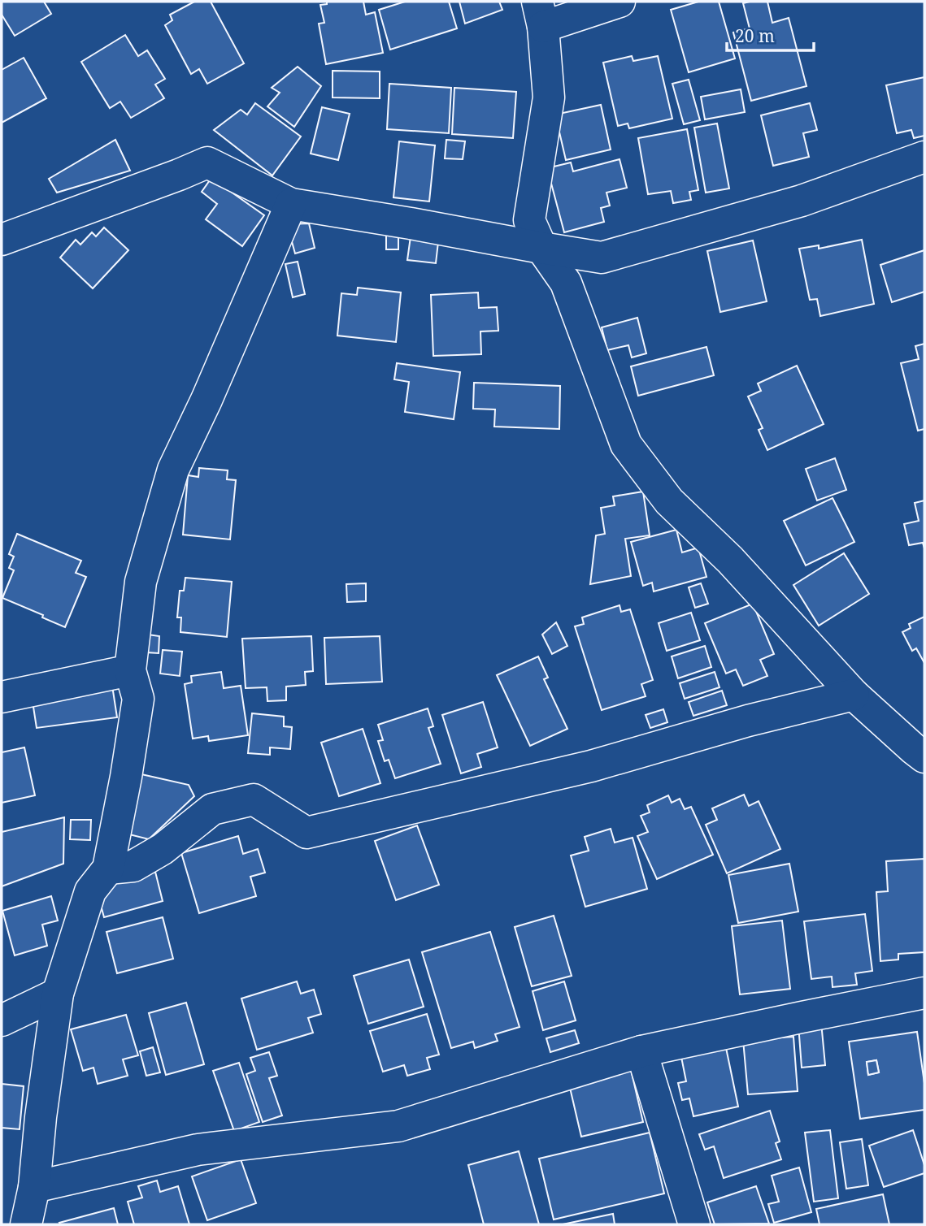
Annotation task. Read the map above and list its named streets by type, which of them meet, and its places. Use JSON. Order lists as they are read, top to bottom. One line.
{"scale_bar":"20 m"}
